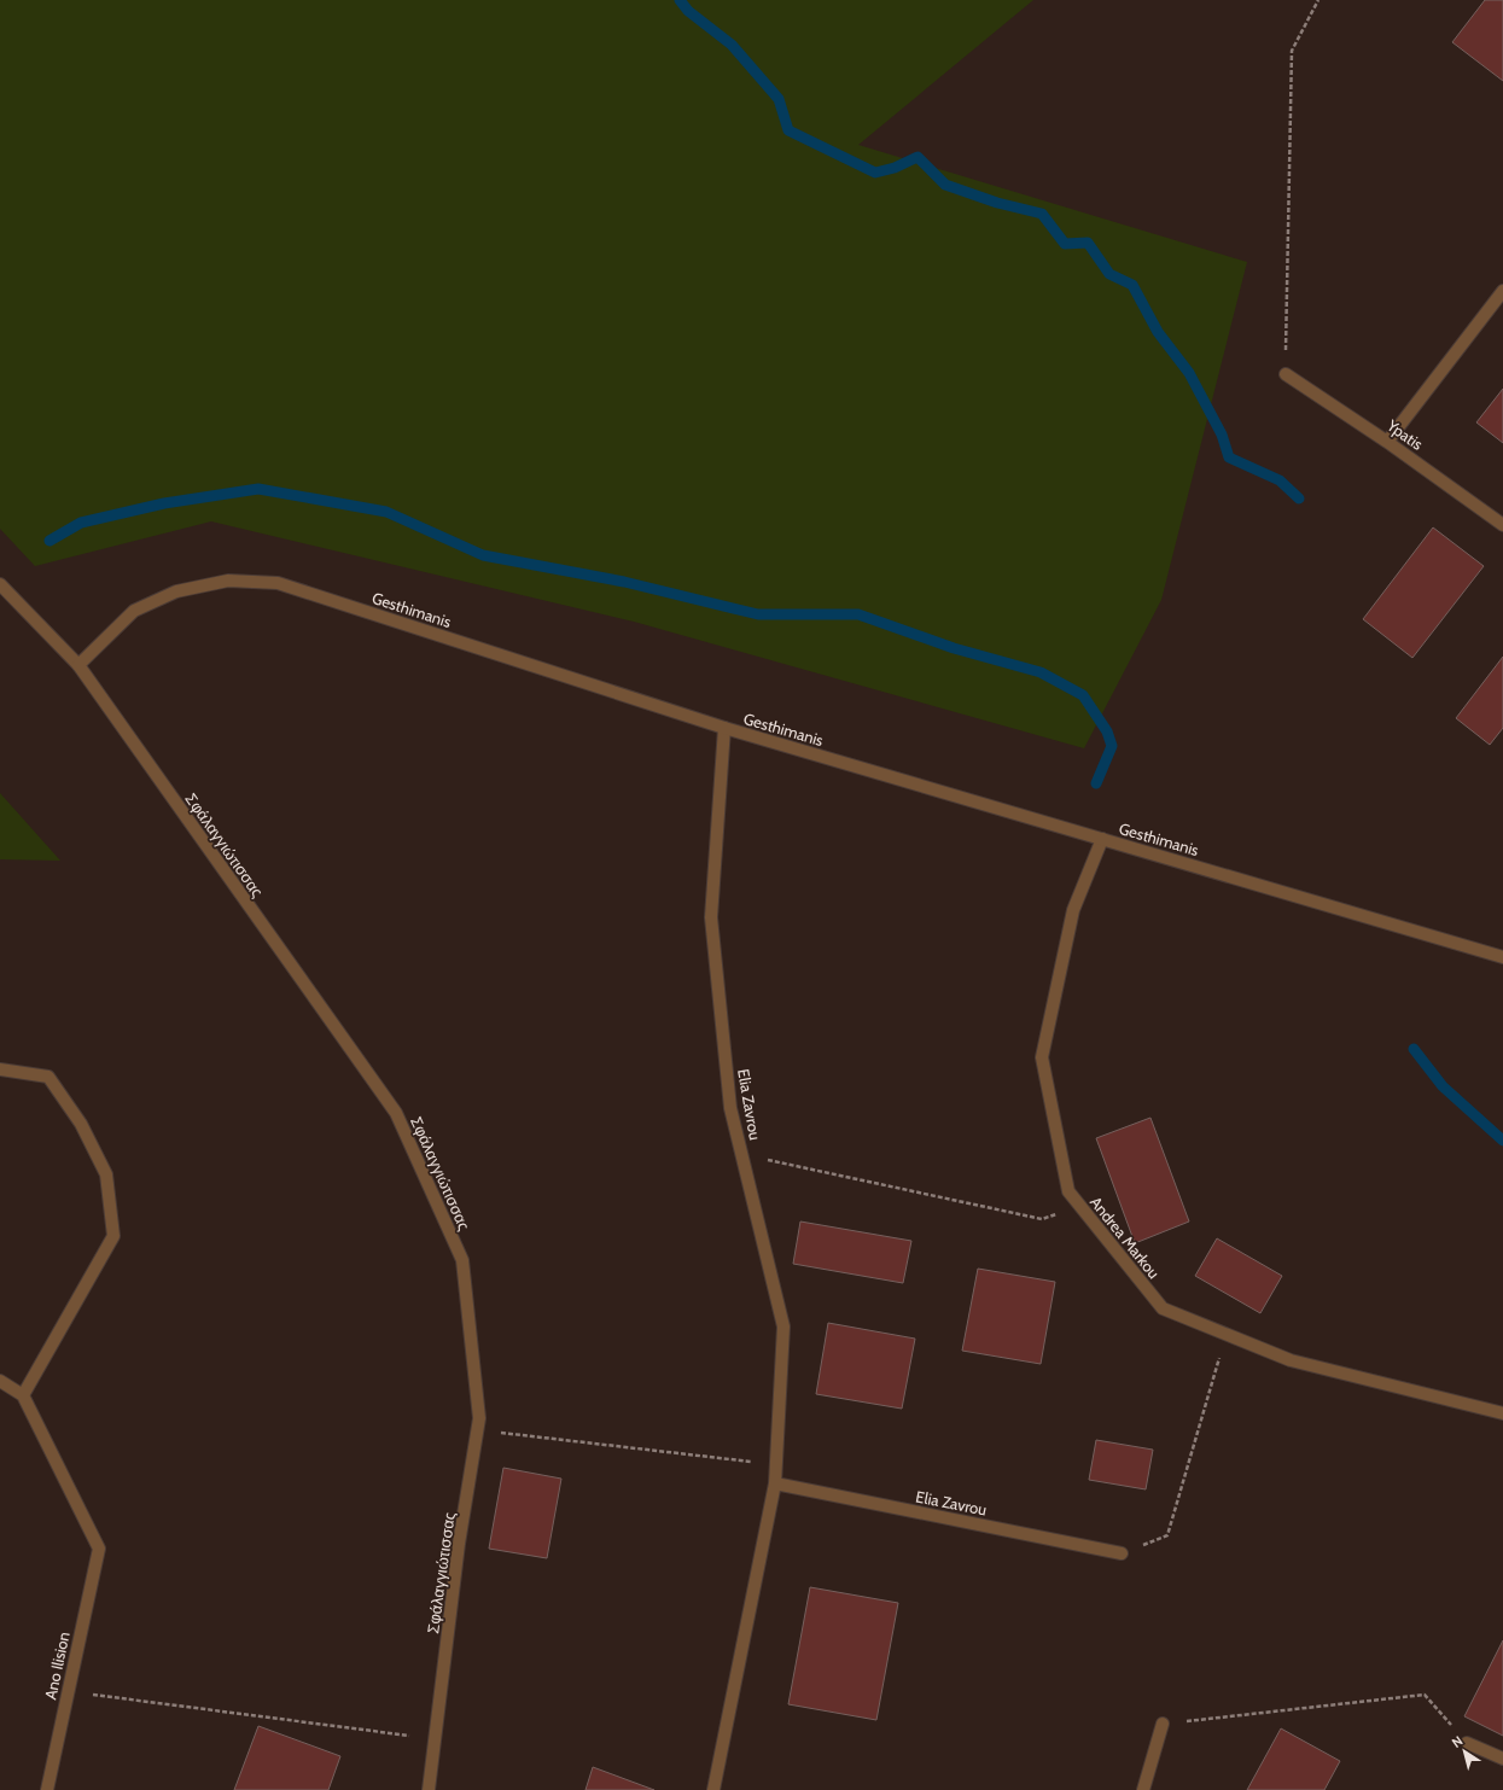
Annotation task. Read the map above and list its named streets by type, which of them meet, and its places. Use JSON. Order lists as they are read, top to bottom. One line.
{"streets":{"street":["Ypatis","Gesthimanis","Σφάλαγγιώτισσας","Elia Zavrou","Andrea Markou","Ano Ilision"]},"crossings":[["Gesthimanis","Σφάλαγγιώτισσας"],["Gesthimanis","Elia Zavrou"],["Gesthimanis","Andrea Markou"]],"north":"top left"}
